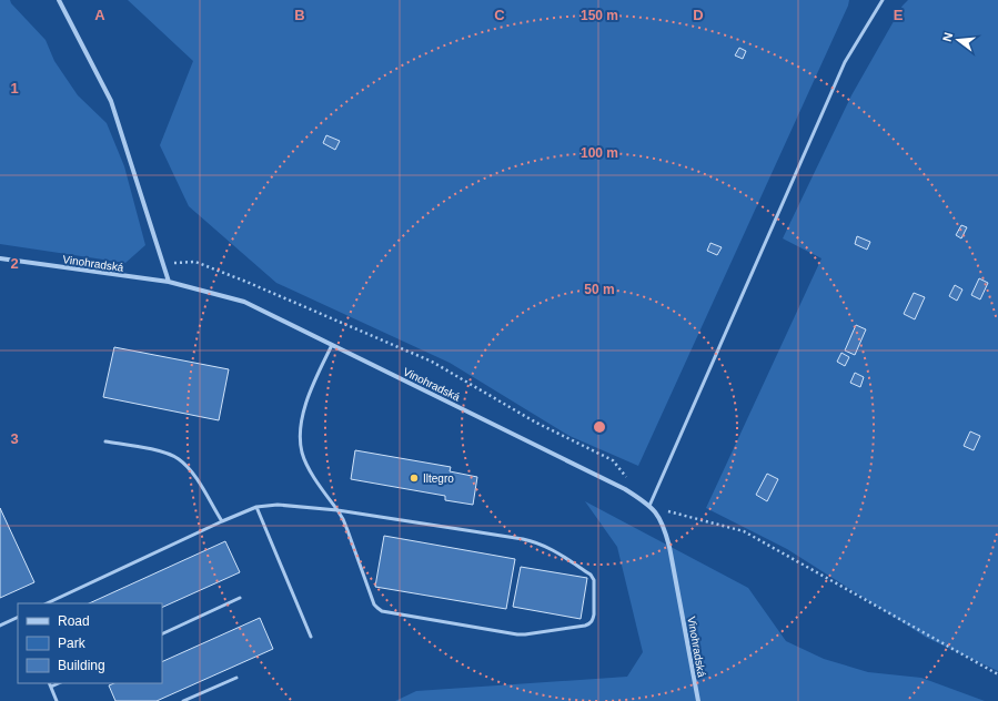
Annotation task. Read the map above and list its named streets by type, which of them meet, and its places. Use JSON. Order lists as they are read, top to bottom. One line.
{"streets":{"street":["Vinohradská"]},"places":["Iltegro"],"legend":["Road","Park","Building"],"north":"left","grid":{"columns":["A","B","C","D","E"],"rows":["1","2","3"]},"rings":["150 m","100 m","50 m"]}
